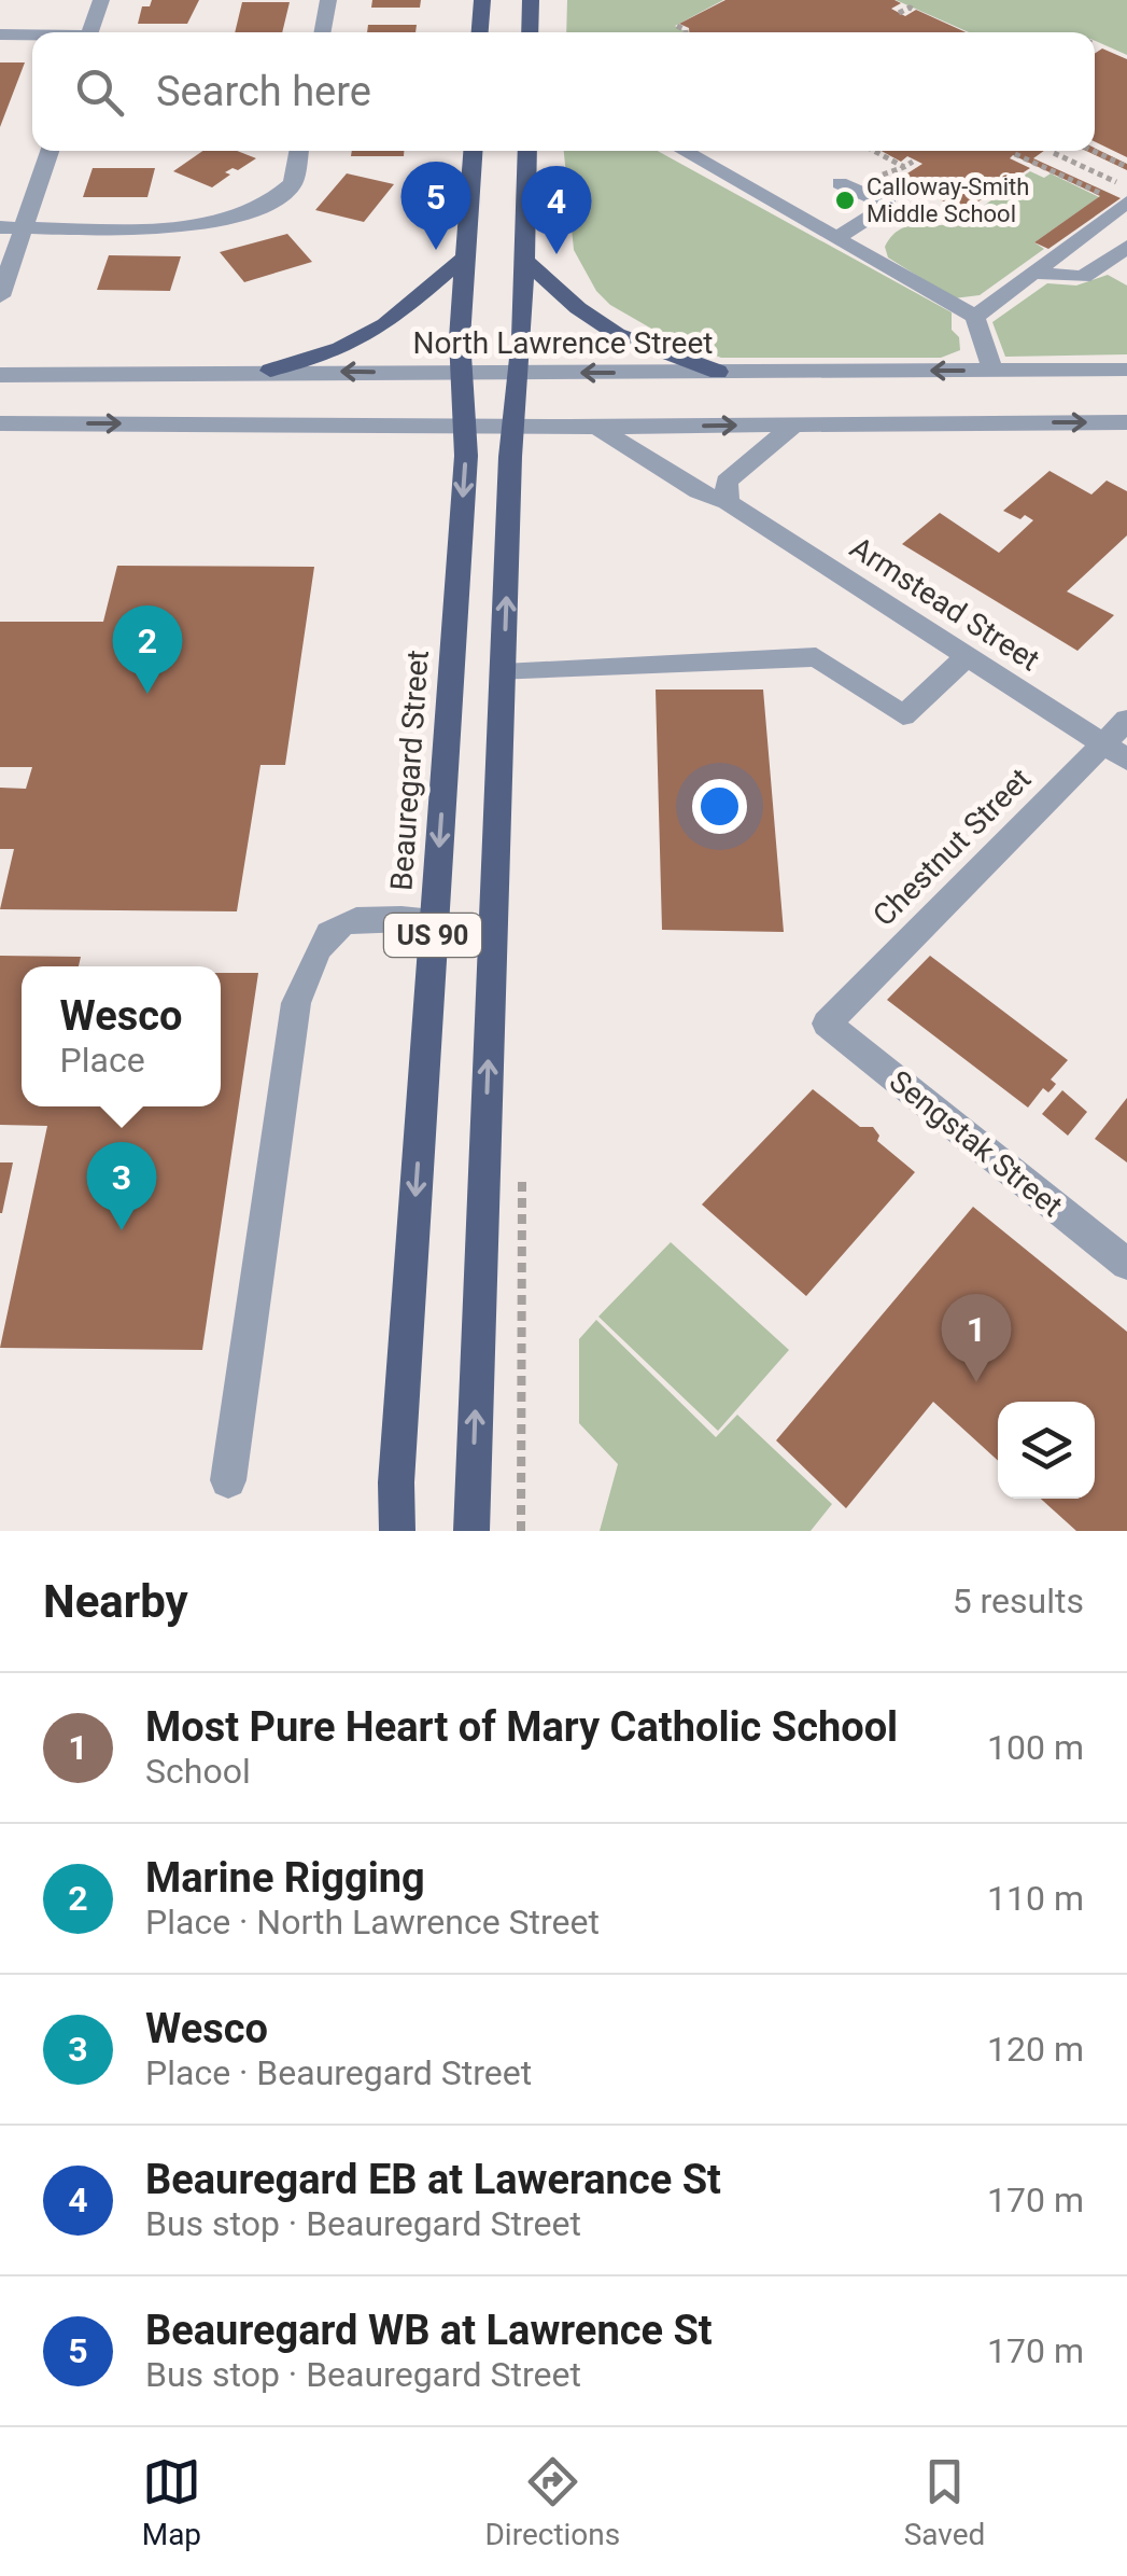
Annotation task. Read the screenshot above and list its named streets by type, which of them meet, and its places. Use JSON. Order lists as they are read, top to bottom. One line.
{"streets":{"main road":["Beauregard Street","US 90"],"street":["North Lawrence Street","Armstead Street","Chestnut Street","Sengstak Street"]},"crossings":[["North Lawrence Street","Beauregard Street"],["North Lawrence Street","US 90"],["Armstead Street","Chestnut Street"],["Chestnut Street","Sengstak Street"]],"places":["Calloway-Smith Middle School"],"page":{"search":"Search here","pins":["5","4","2","3","1"],"popup":["Wesco","Place"],"heading":["Nearby","5 results"],"list":[{"mark":"1","name":"Most Pure Heart of Mary Catholic School","note":"School","value":"100 m"},{"mark":"2","name":"Marine Rigging","note":"Place · North Lawrence Street","value":"110 m"},{"mark":"3","name":"Wesco","note":"Place · Beauregard Street","value":"120 m"},{"mark":"4","name":"Beauregard EB at Lawerance St","note":"Bus stop · Beauregard Street","value":"170 m"},{"mark":"5","name":"Beauregard WB at Lawrence St","note":"Bus stop · Beauregard Street","value":"170 m"}],"nav":["Map","Directions","Saved"]}}
